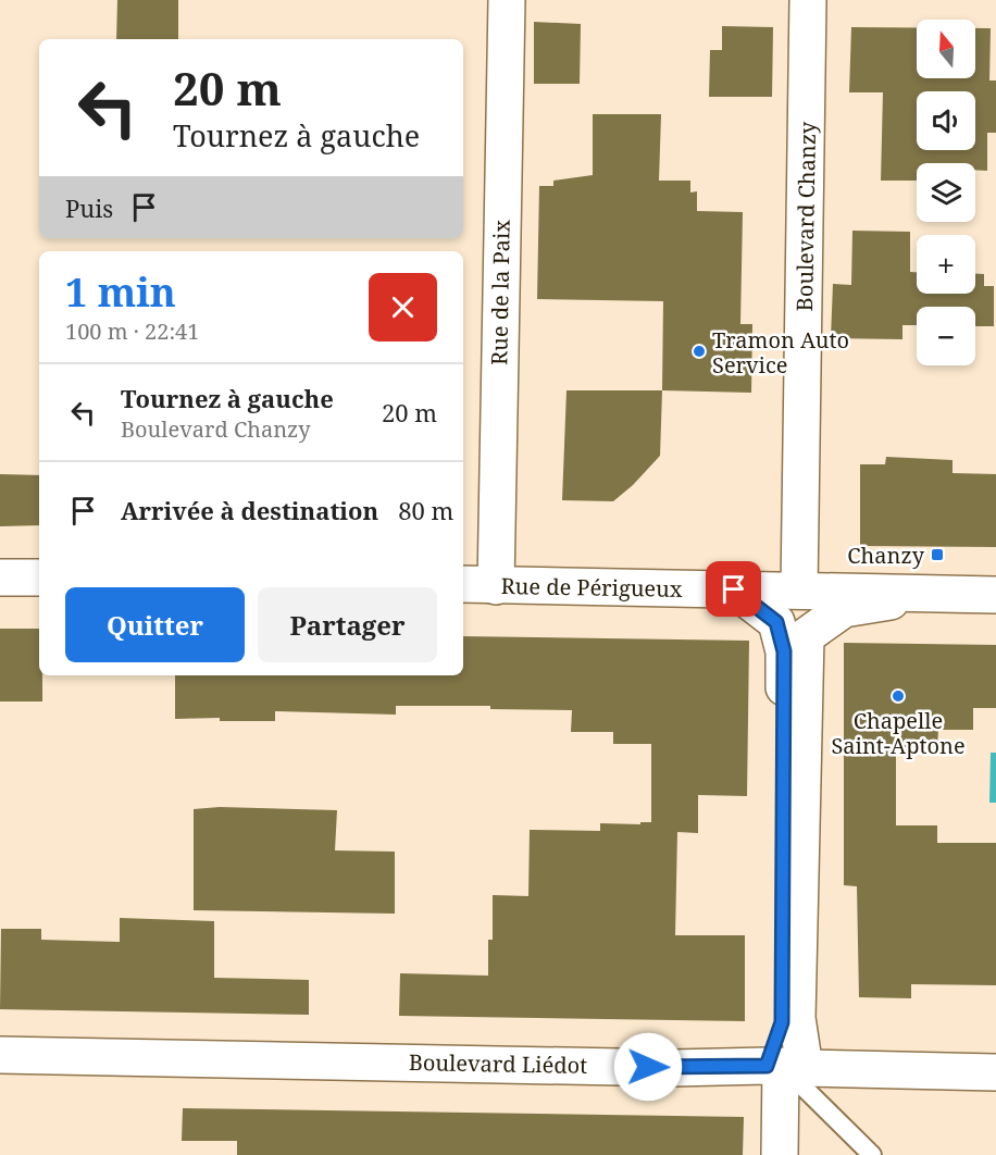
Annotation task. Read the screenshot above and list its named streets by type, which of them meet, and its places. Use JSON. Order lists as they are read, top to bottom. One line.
{"streets":{"street":["Boulevard Chanzy","Rue de la Paix","Rue de Périgueux","Boulevard Liédot"]},"crossings":[["Boulevard Chanzy","Rue de Périgueux"],["Rue de la Paix","Rue de Périgueux"]],"places":{"other":["Tramon Auto Service","Chapelle Saint-Aptone"],"transit":["Chanzy"]},"north":"top","page":{"map_buttons":["+","−"],"turn":["20 m","Tournez à gauche"],"then":"Puis","heading":["1 min","100 m · 22:41"],"list":[{"name":"Tournez à gauche","note":"Boulevard Chanzy","value":"20 m"},{"name":"Arrivée à destination","value":"80 m"}],"buttons":["Quitter","Partager"]}}
